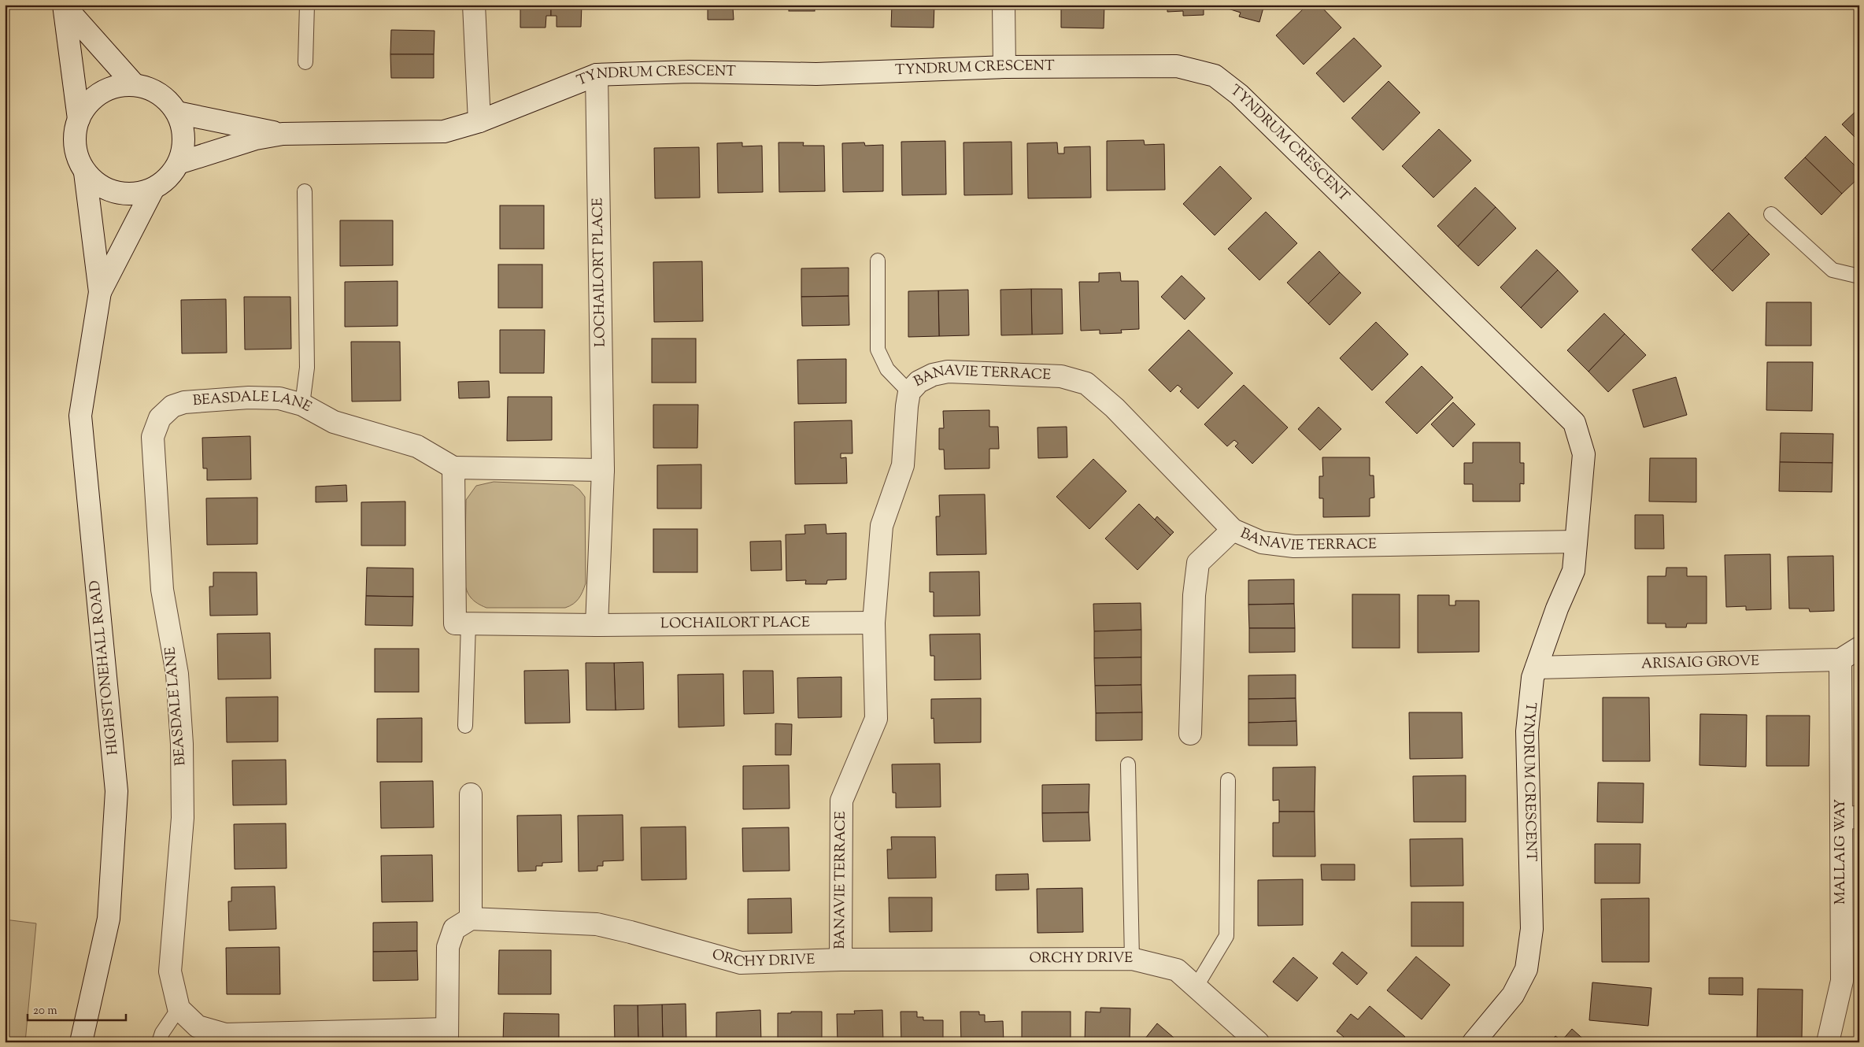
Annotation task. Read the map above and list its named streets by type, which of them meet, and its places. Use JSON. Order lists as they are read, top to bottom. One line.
{"streets":{"street":["TYNDRUM CRESCENT","LOCHAILORT PLACE","BANAVIE TERRACE","BEASDALE LANE","ARISAIG GROVE","HIGHSTONEHALL ROAD","MALLAIG WAY","ORCHY DRIVE"]},"crossings":[["TYNDRUM CRESCENT","LOCHAILORT PLACE"],["TYNDRUM CRESCENT","BANAVIE TERRACE"],["TYNDRUM CRESCENT","ARISAIG GROVE"],["TYNDRUM CRESCENT","HIGHSTONEHALL ROAD"],["LOCHAILORT PLACE","BANAVIE TERRACE"],["LOCHAILORT PLACE","BEASDALE LANE"],["BANAVIE TERRACE","ORCHY DRIVE"],["ARISAIG GROVE","MALLAIG WAY"]],"scale_bar":"20 m"}
